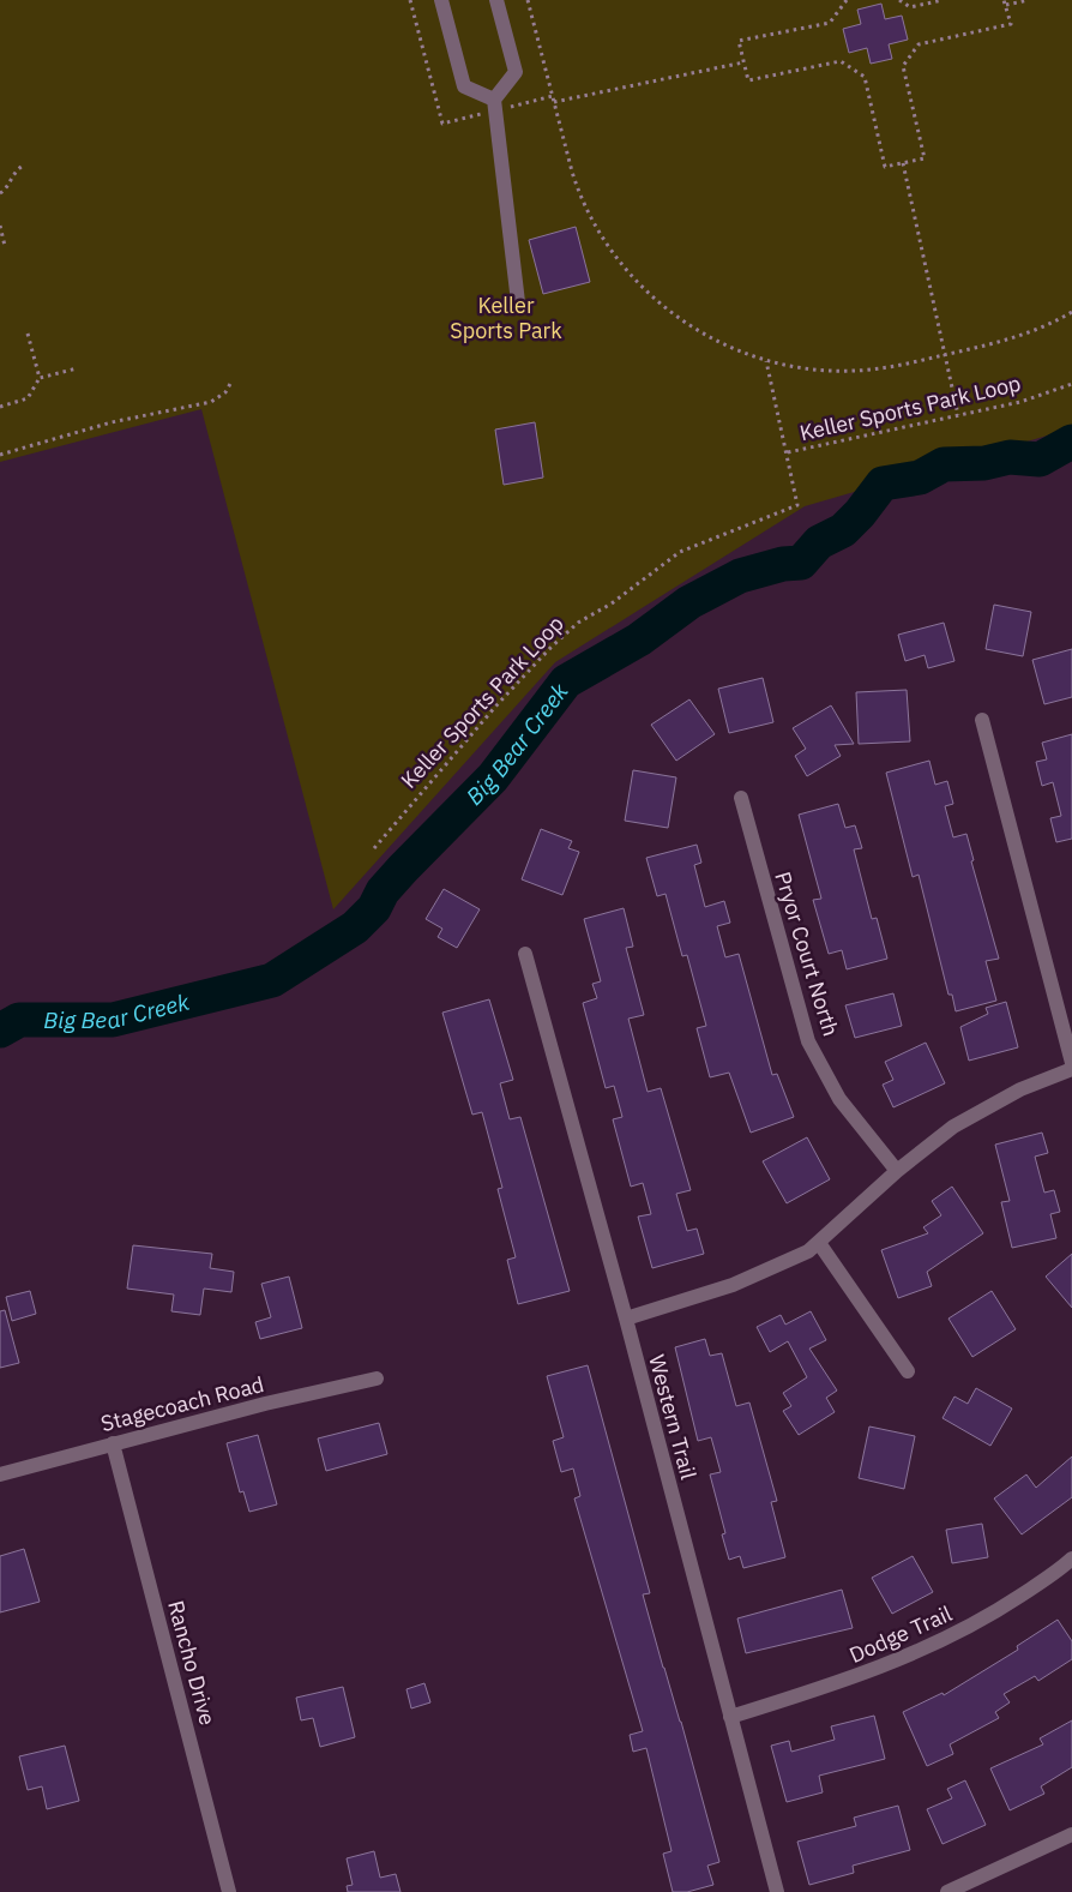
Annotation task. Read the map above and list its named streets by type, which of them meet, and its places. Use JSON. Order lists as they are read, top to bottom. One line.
{"streets":{"street":["Pryor Court North","Stagecoach Road","Western Trail","Dodge Trail","Rancho Drive"],"path":["Keller Sports Park Loop"]},"crossings":[["Stagecoach Road","Rancho Drive"],["Western Trail","Dodge Trail"]],"water":["Big Bear Creek"],"parks":["Keller Sports Park"]}
